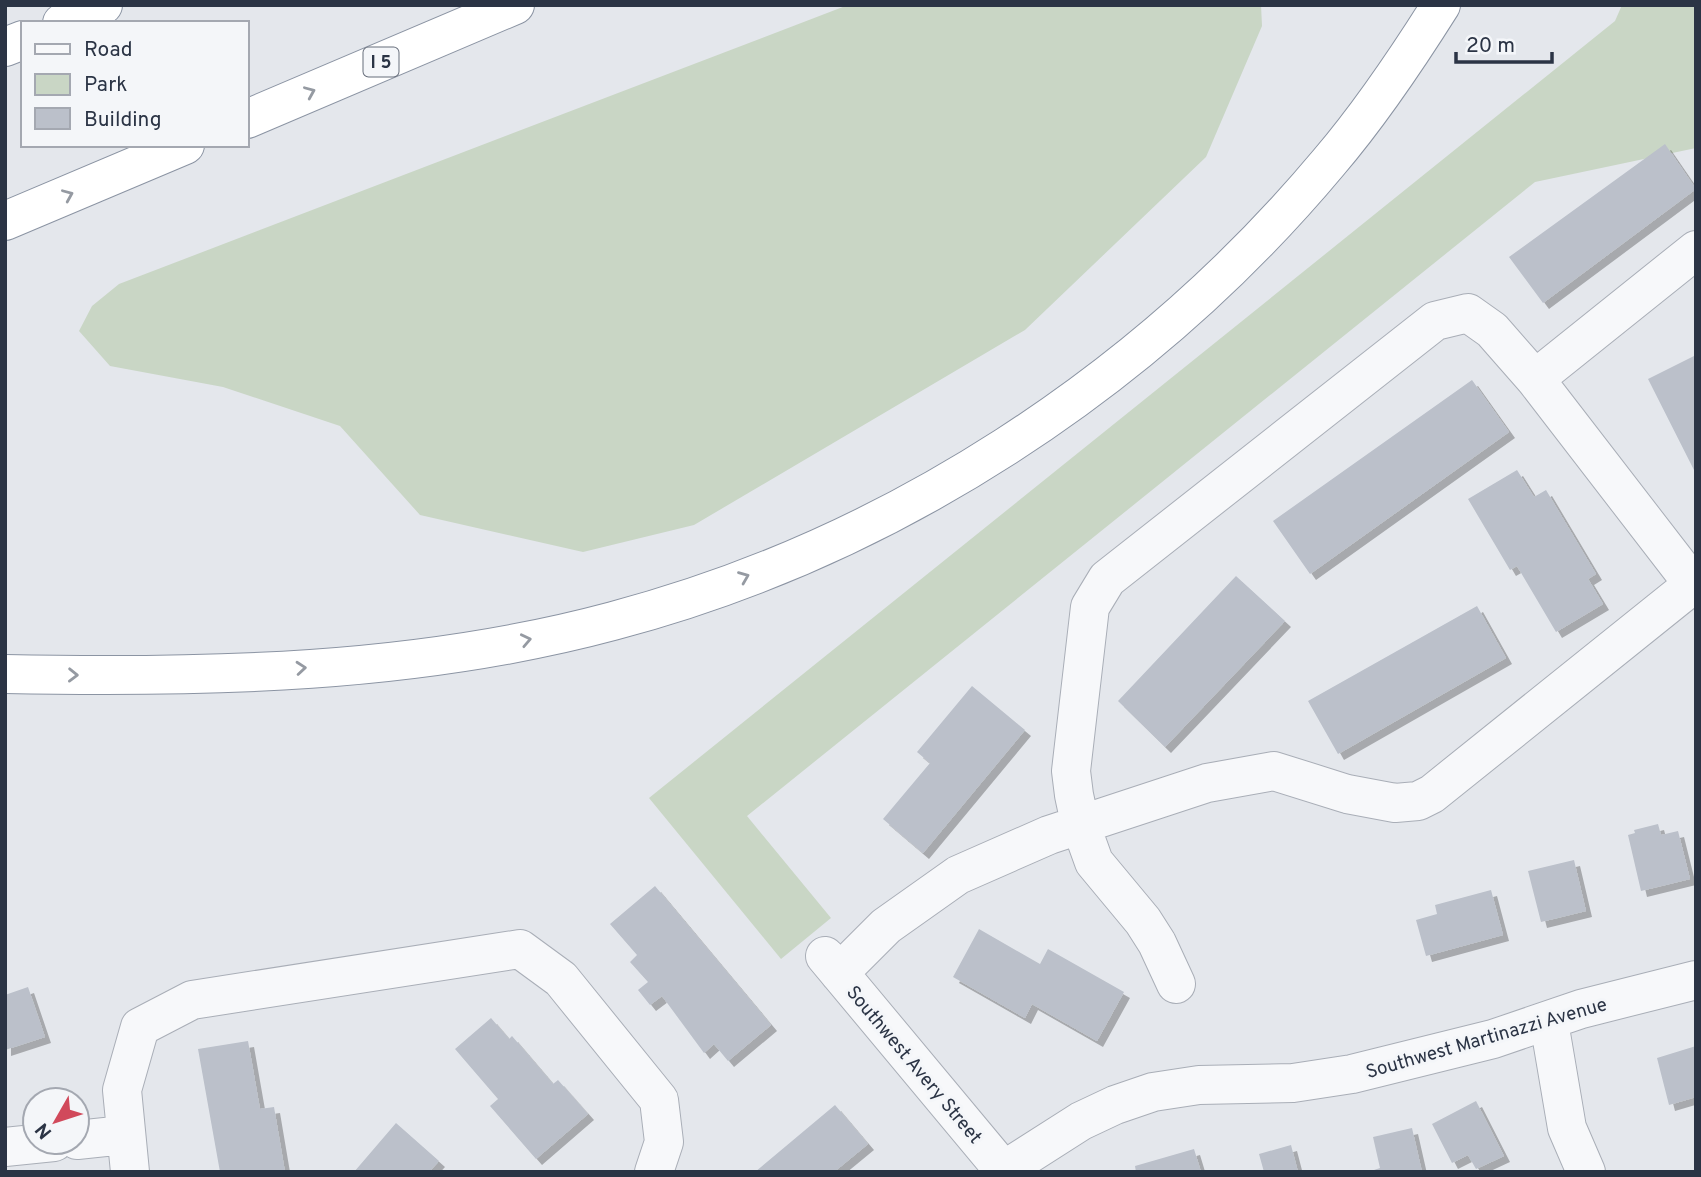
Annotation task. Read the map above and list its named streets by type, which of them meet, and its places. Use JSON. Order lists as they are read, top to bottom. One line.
{"streets":{"highway":["I 5"],"street":["Southwest Martinazzi Avenue","Southwest Avery Street"]},"crossings":[["Southwest Martinazzi Avenue","Southwest Avery Street"]],"legend":["Road","Park","Building"],"scale_bar":"20 m","north":"bottom left"}
